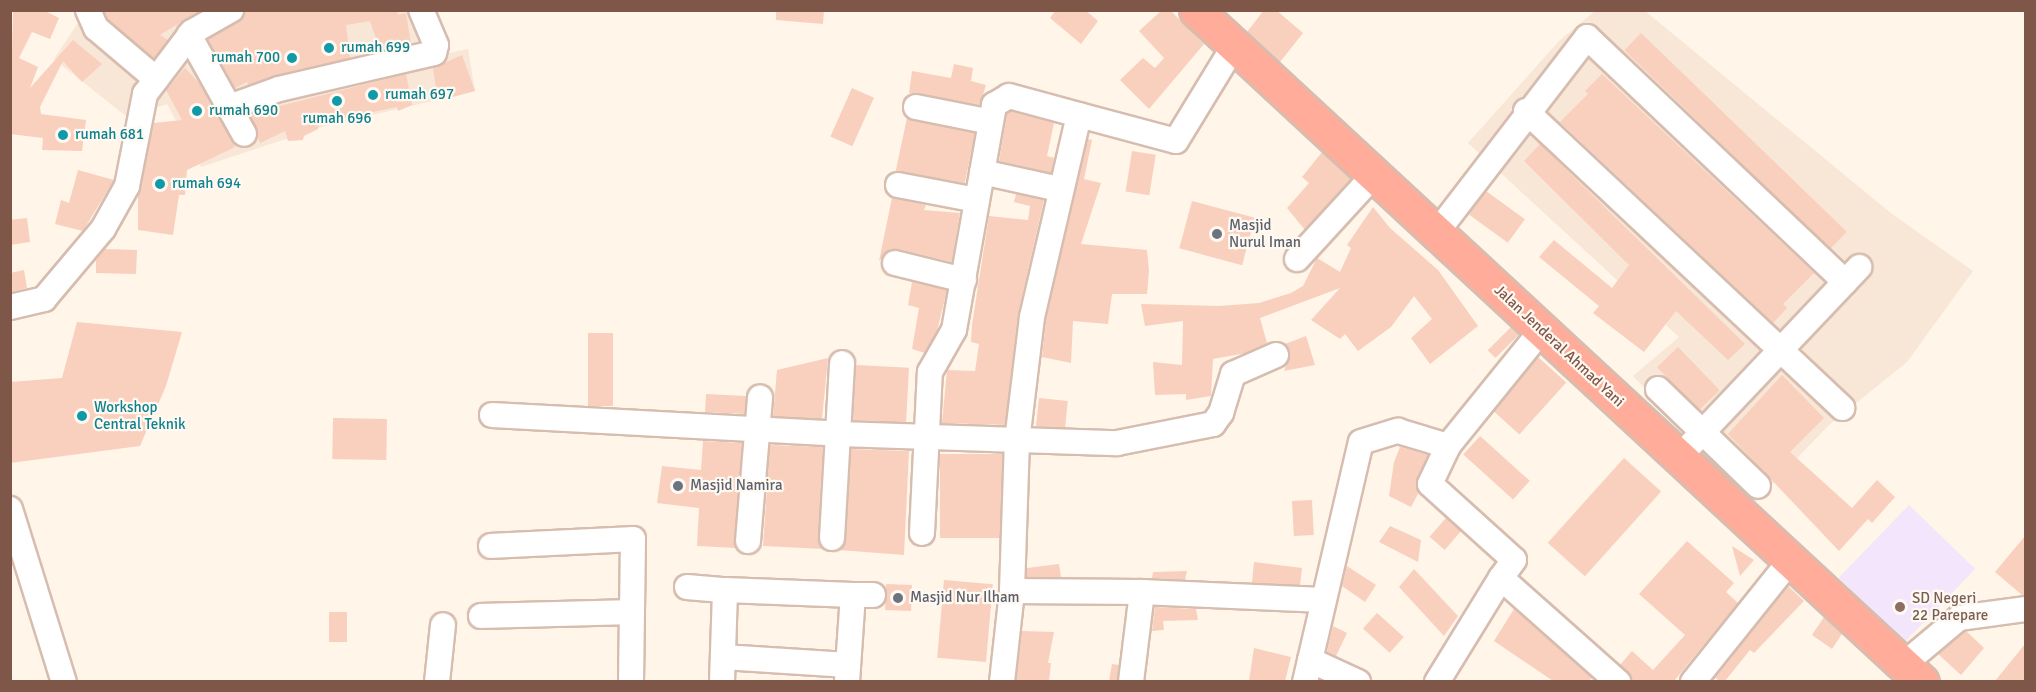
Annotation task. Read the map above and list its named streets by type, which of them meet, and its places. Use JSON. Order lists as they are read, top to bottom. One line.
{"streets":{"highway":["Jalan Jenderal Ahmad Yani"]},"places":["rumah 699","rumah 700","rumah 697","rumah 696","rumah 690","rumah 681","rumah 694","Masjid Nurul Iman","Workshop Central Teknik","Masjid Namira","Masjid Nur Ilham","SD Negeri 22 Parepare"]}
